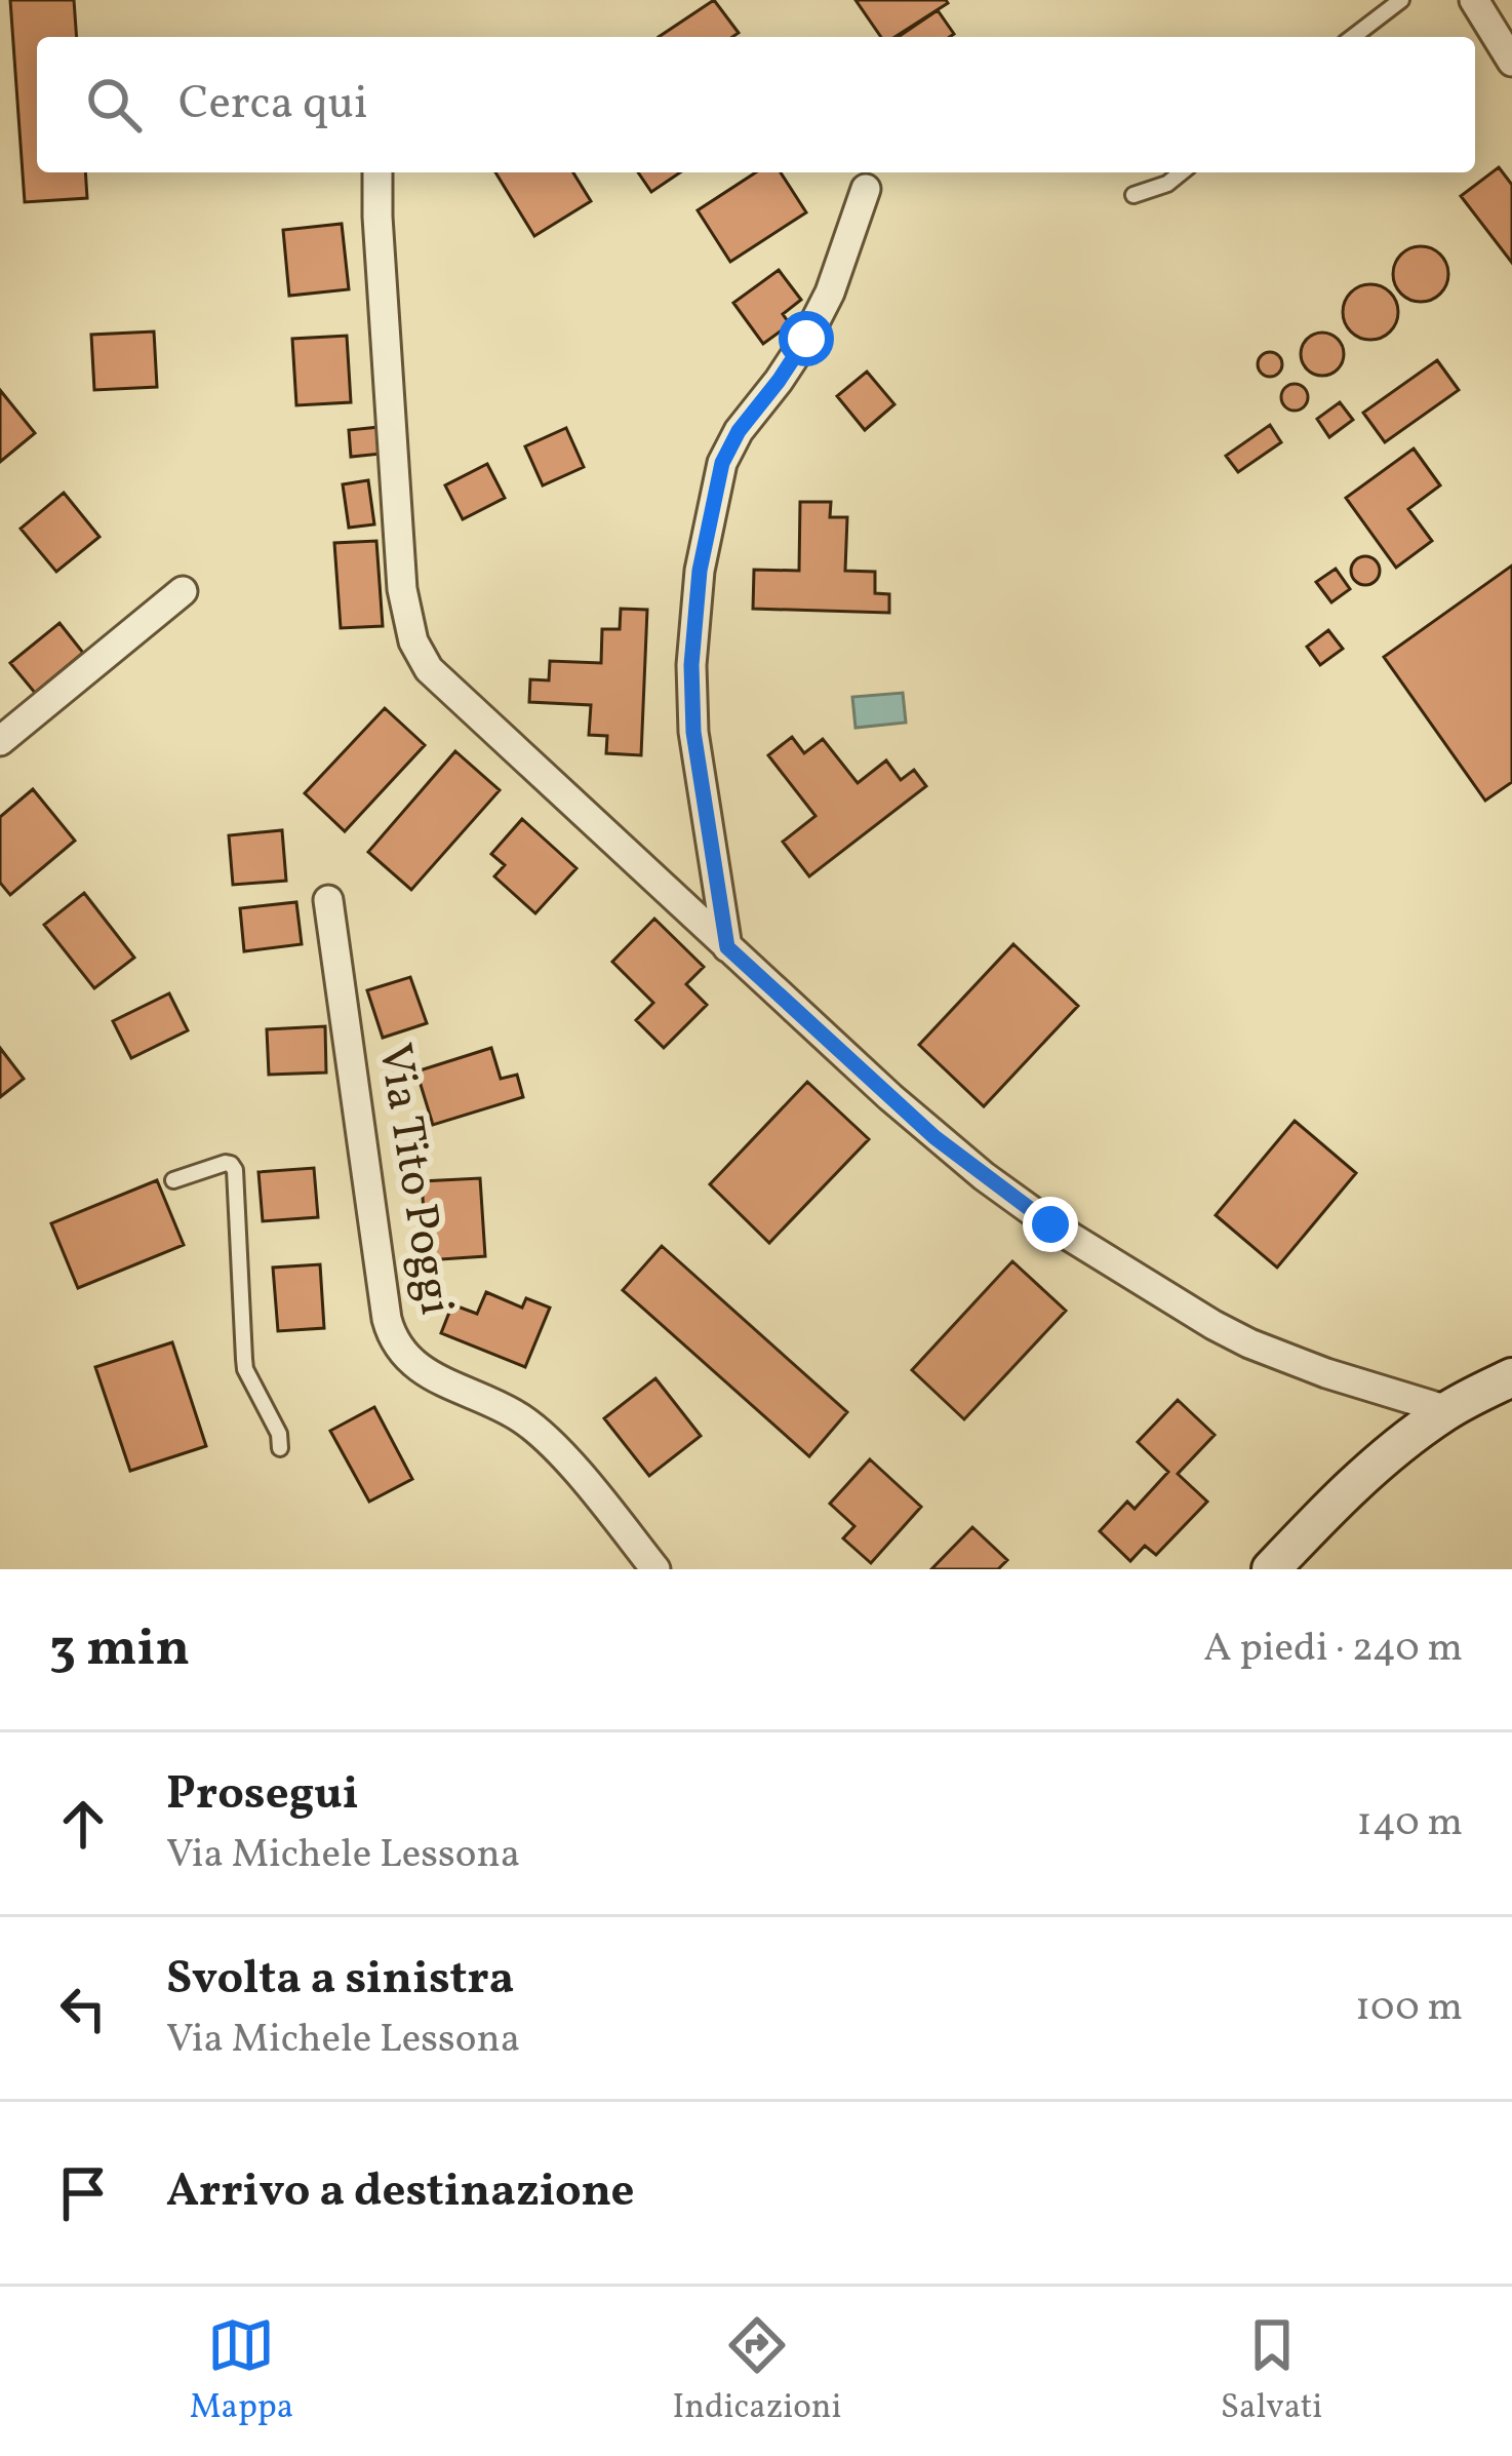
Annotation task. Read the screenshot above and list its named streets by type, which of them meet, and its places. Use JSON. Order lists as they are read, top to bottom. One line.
{"streets":{"street":["Via Tito Poggi"]},"page":{"search":"Cerca qui","heading":["3 min","A piedi · 240 m"],"list":[["Prosegui","Via Michele Lessona","140 m"],["Svolta a sinistra","Via Michele Lessona","100 m"],"Arrivo a destinazione"],"nav":["Mappa","Indicazioni","Salvati"]}}
